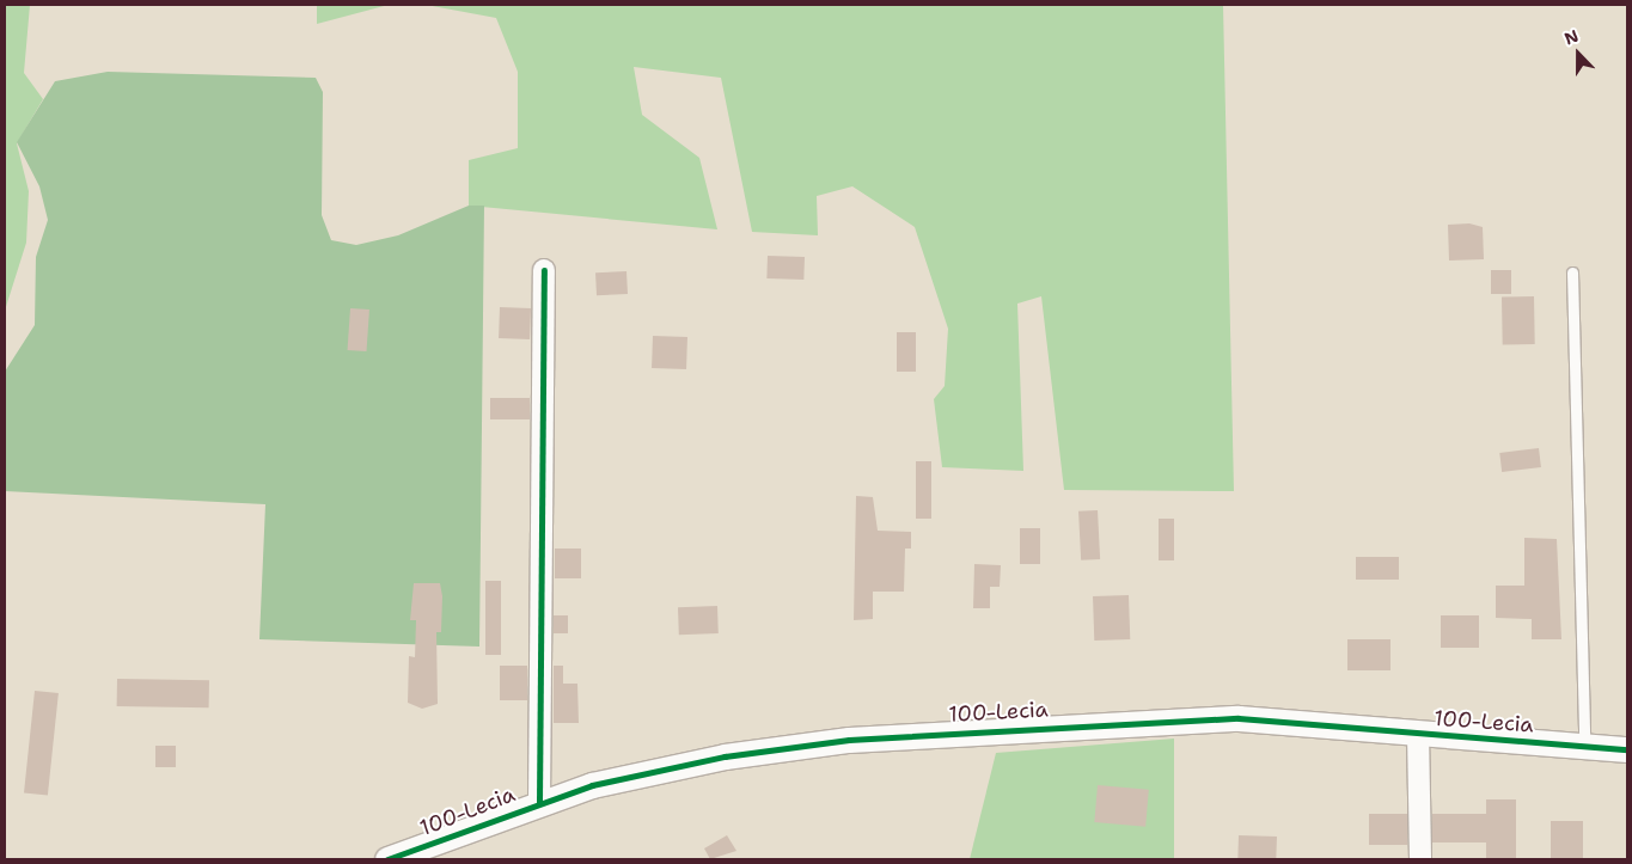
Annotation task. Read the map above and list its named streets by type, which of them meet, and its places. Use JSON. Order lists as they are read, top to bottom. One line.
{"streets":{"street":["100-Lecia"]},"north":"top"}
